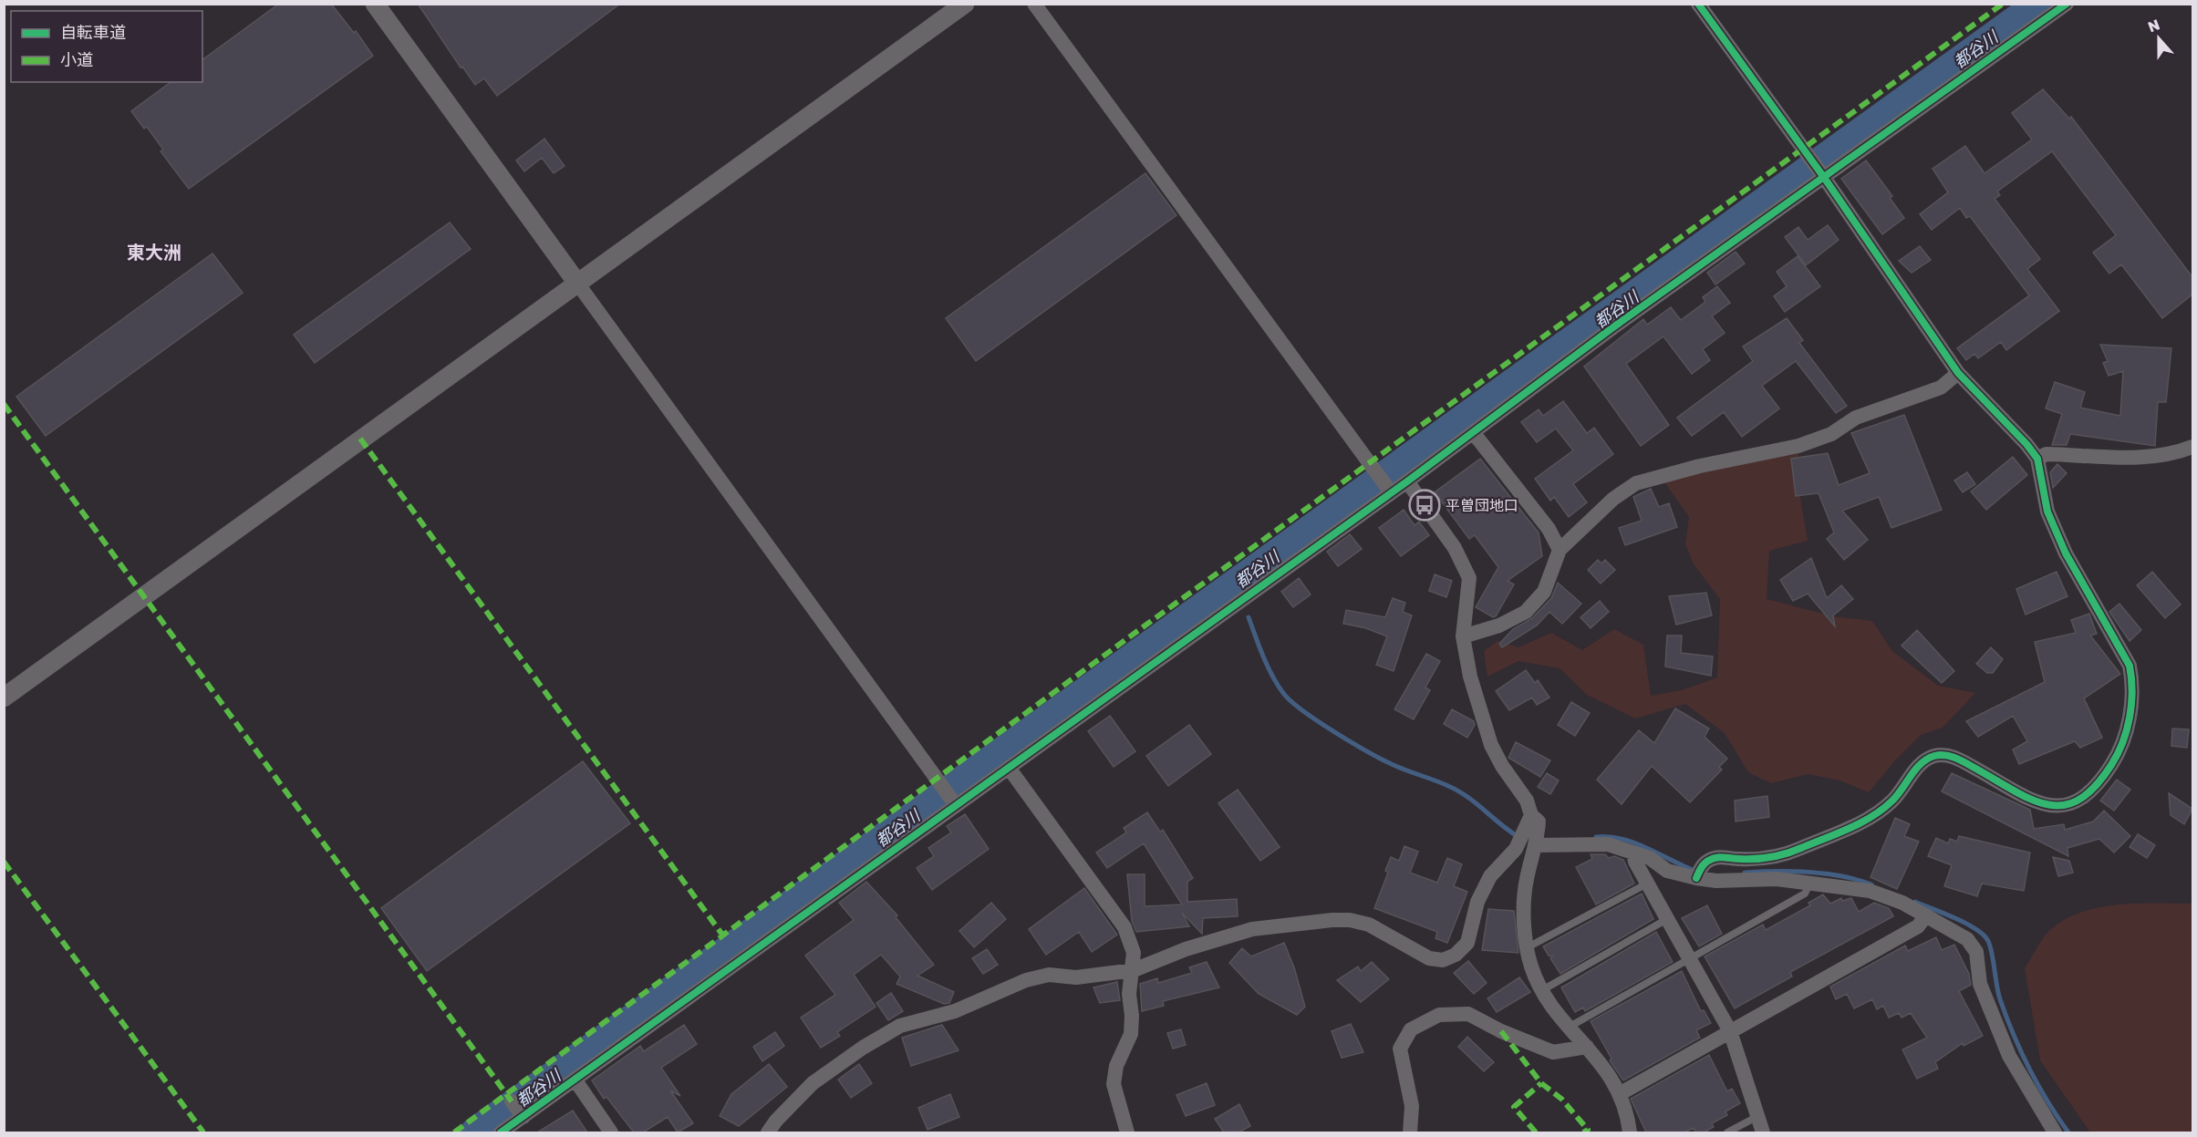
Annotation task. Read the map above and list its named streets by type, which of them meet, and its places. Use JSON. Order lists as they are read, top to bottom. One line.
{"districts":["東大洲"],"water":["都谷川"],"places":{"bus stop":["平曽団地口"]},"legend":["自転車道","小道"],"north":"top"}
